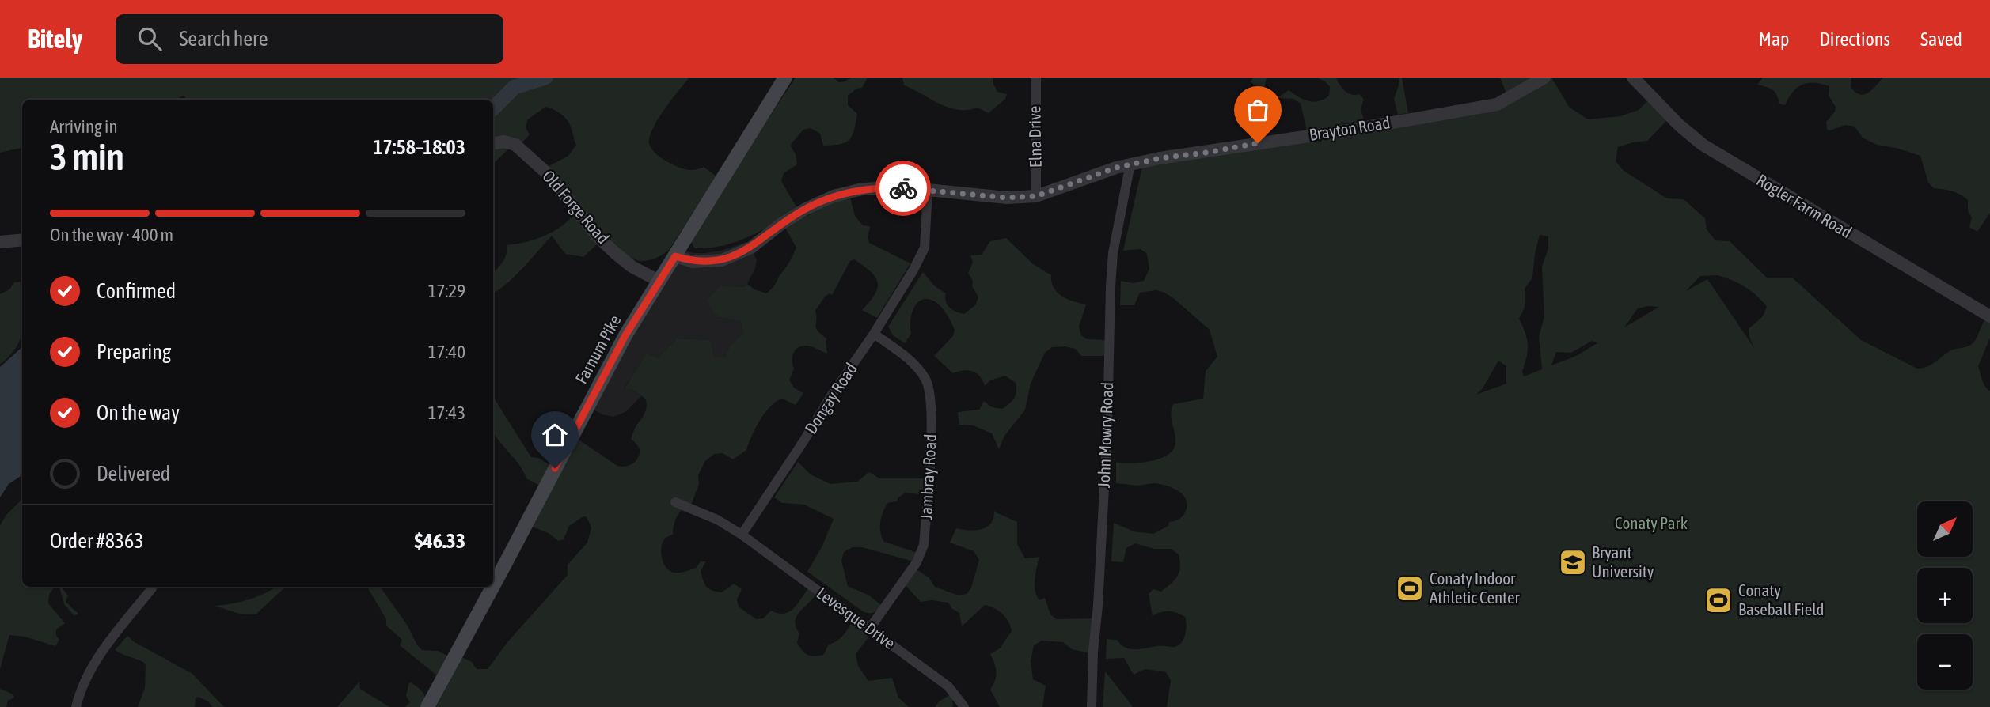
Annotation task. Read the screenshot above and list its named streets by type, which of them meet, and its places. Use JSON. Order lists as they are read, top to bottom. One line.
{"streets":{"main road":["Farnum Pike"],"street":["Brayton Road","Elna Drive","Rogler Farm Road","Old Forge Road","Dongay Road","John Mowry Road","Jambray Road","Levesque Drive"]},"crossings":[["Brayton Road","Elna Drive"],["Brayton Road","Farnum Pike"],["Brayton Road","Dongay Road"],["Brayton Road","John Mowry Road"],["Old Forge Road","Farnum Pike"],["Dongay Road","Jambray Road"],["Dongay Road","Levesque Drive"],["Jambray Road","Levesque Drive"]],"parks":["Conaty Park"],"places":{"school or university":["Bryant University"],"sports":["Conaty Indoor Athletic Center","Conaty Baseball Field"]},"north":"top right","page":{"header":"Bitely","search":"Search here","nav":["Map","Directions","Saved"],"heading":["3 min","Arriving in","17:58–18:03"],"panel":["Order #8363","$46.33"],"bar":"On the way · 400 m","list":[["Confirmed","17:29"],["Preparing","17:40"],["On the way","17:43"],"Delivered"],"map_buttons":["+","−"]}}
